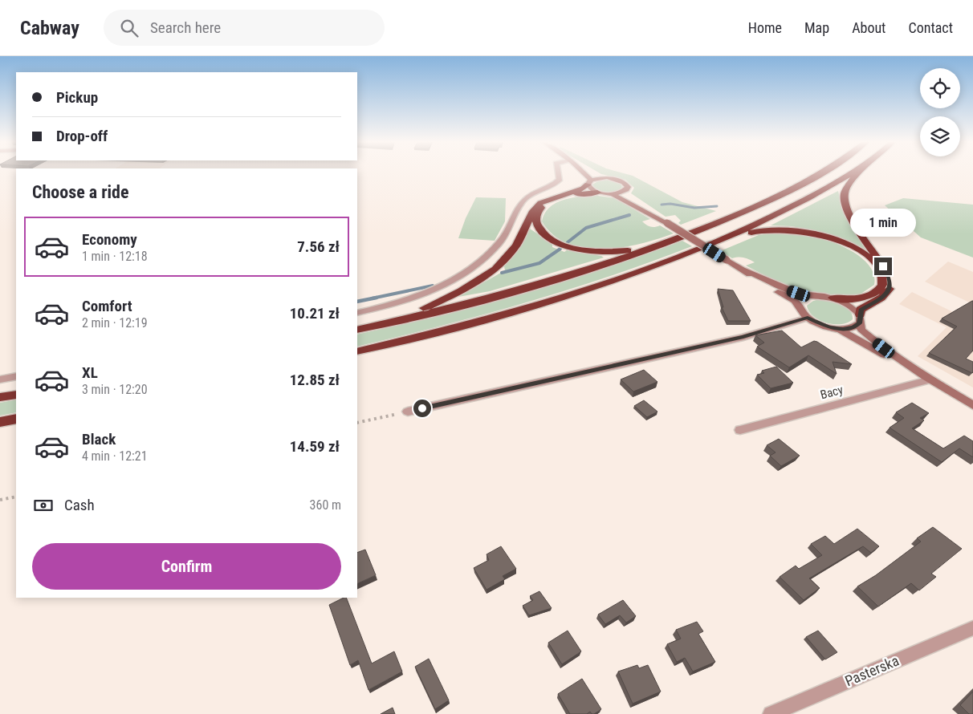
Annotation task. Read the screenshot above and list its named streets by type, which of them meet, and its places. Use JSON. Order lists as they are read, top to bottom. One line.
{"streets":{"street":["Bacy","Pasterska"]},"page":{"header":"Cabway","search":"Search here","nav":["Home","Map","About","Contact"],"banner":["Pickup","Drop-off"],"heading":"Choose a ride","bubble":"1 min","list":[{"name":"Economy","note":"1 min · 12:18","value":"7.56 zł"},{"name":"Comfort","note":"2 min · 12:19","value":"10.21 zł"},{"name":"XL","note":"3 min · 12:20","value":"12.85 zł"},{"name":"Black","note":"4 min · 12:21","value":"14.59 zł"}],"pay":["Cash","360 m"],"buttons":"Confirm"}}
